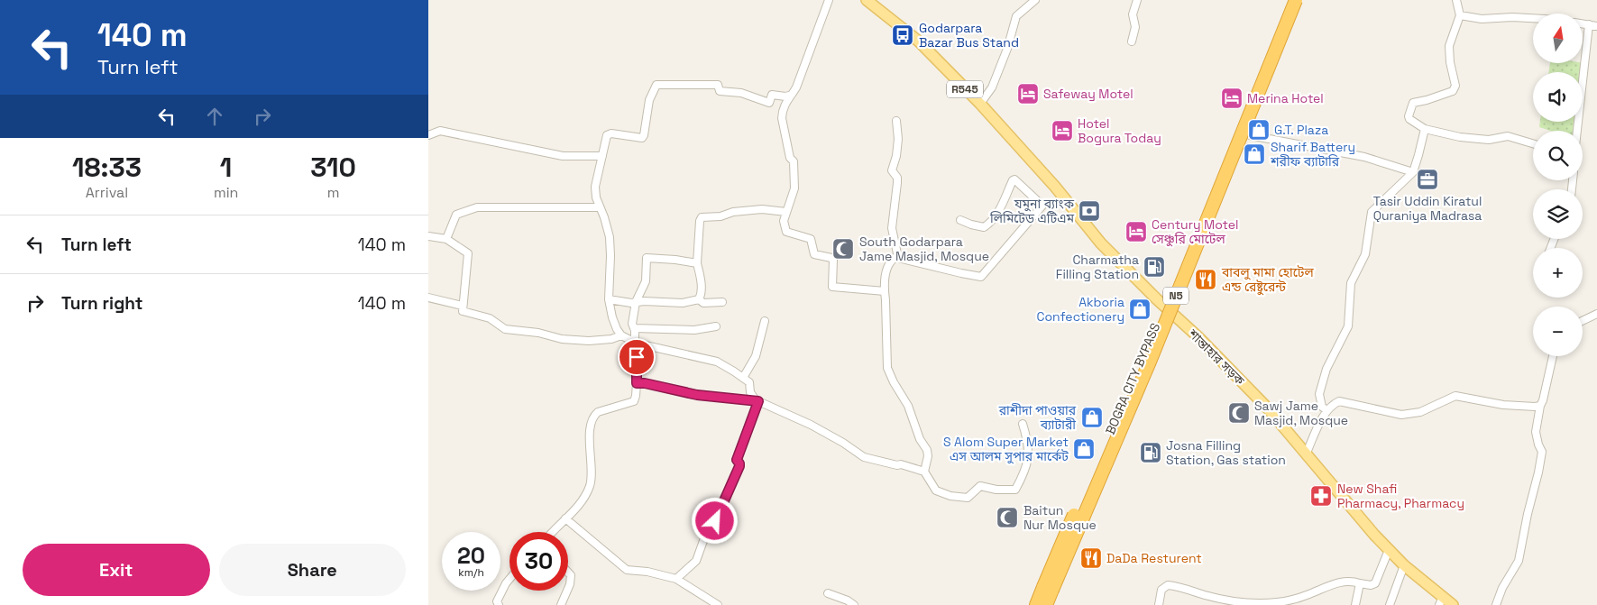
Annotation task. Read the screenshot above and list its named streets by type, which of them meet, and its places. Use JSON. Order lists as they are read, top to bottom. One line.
{"streets":{"highway":["N5","BOGRA CITY BYPASS"],"main road":["R545","শান্তাহার সড়ক"]},"crossings":[["R545","শান্তাহার সড়ক"]],"places":{"bus stop":["Godarpara Bazar Bus Stand"],"hotel":["Safeway Motel","Merina Hotel","Hotel Bogura Today","Century Motel সেঞ্চুরি মোটেল"],"shop":["G.T. Plaza","Sharif Battery শরীফ ব্যাটারি","Akboria Confectionery","রাশীদা পাওয়ার ব্যাটারী","S Alom Super Market এস আলম সুপার মার্কেট"],"office":["Tasir Uddin Kiratul Quraniya Madrasa"],"bank":["যমুনা ব্যাংক লিমিটেড এটিএম"],"mosque":["South Godarpara Jame Masjid, Mosque","Sawj Jame Masjid, Mosque","Baitun Nur Mosque"],"fuel station":["Charmatha Filling Station","Josna Filling Station, Gas station"],"restaurant":["বাবলু মামা হোটেল এন্ড রেষ্টুরেন্ট","DaDa Resturent"],"pharmacy":["New Shafi Pharmacy, Pharmacy"]},"north":"top","page":{"turn":["140 m","Turn left"],"map_buttons":["+","−"],"eta":["18:33","Arrival","1","min","310","m"],"list":[{"name":"Turn left","value":"140 m"},{"name":"Turn right","value":"140 m"}],"speed":"20 km/h","limit":"30","buttons":["Exit","Share"]}}
